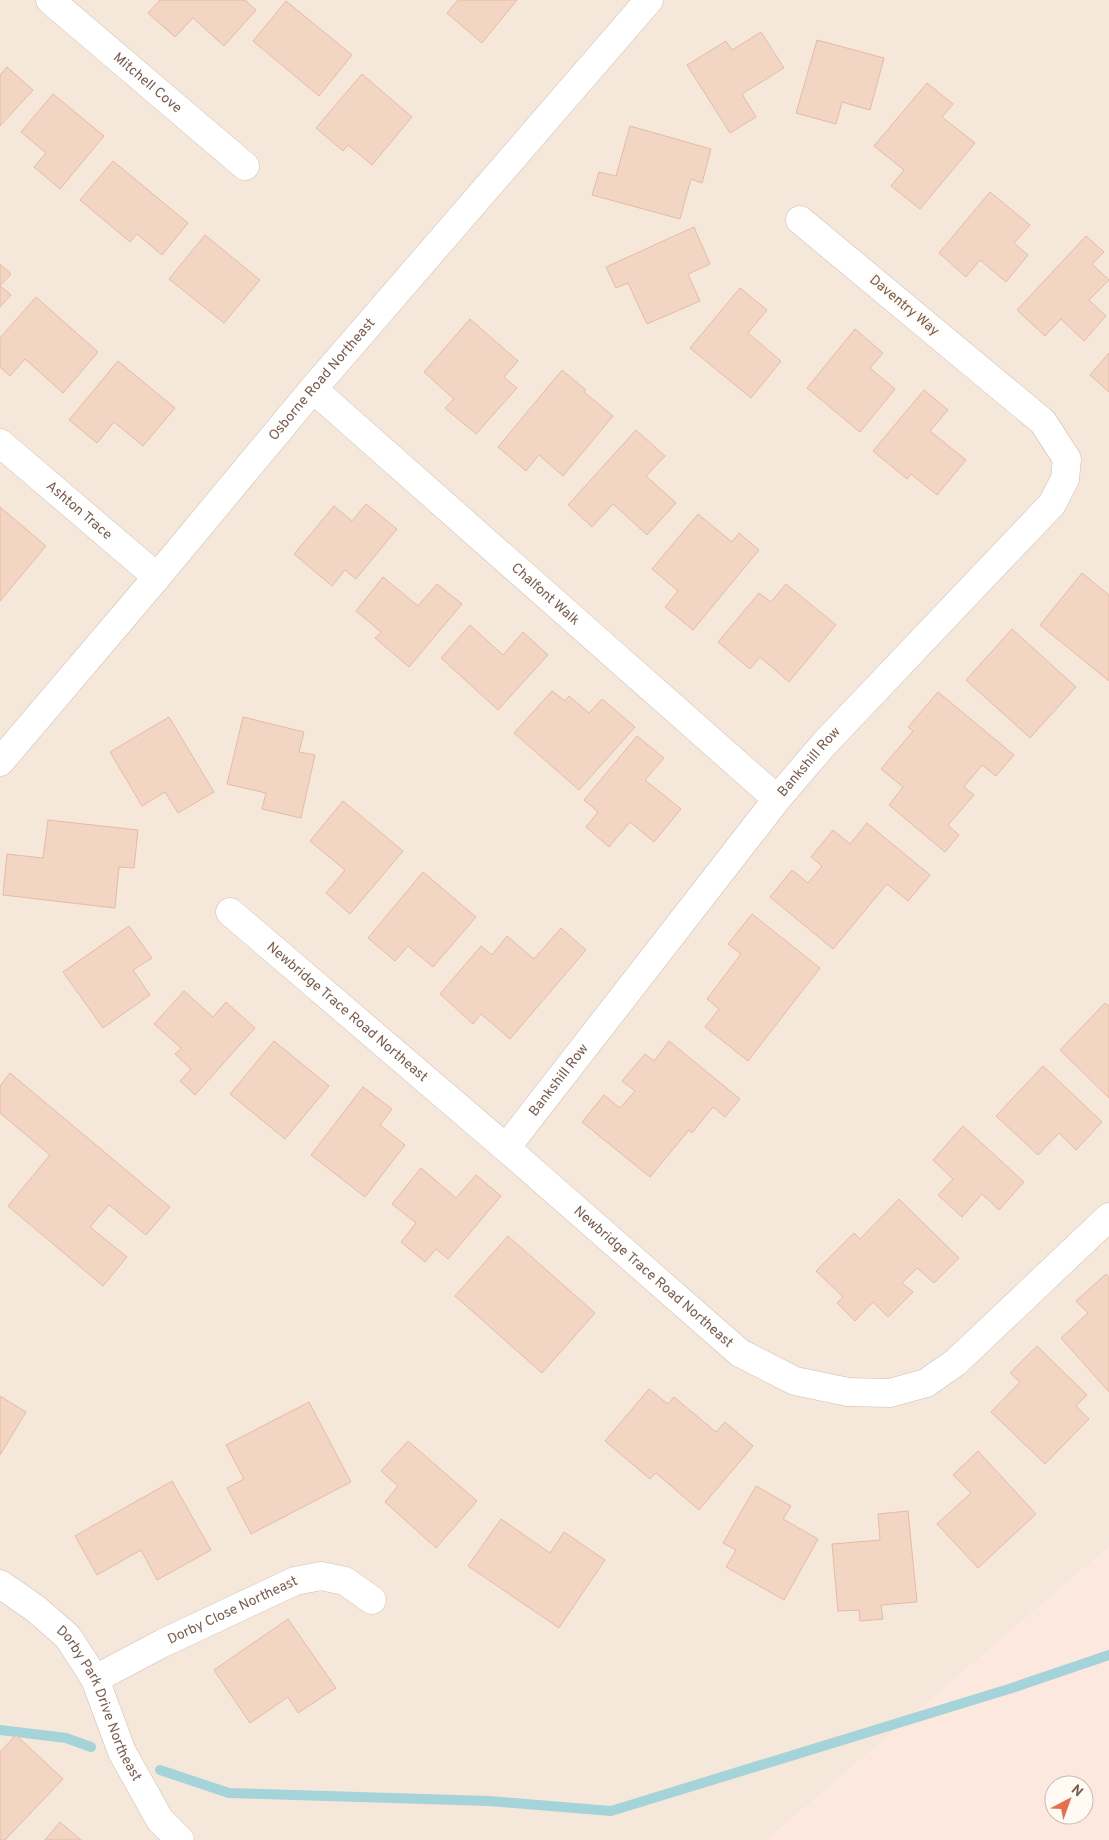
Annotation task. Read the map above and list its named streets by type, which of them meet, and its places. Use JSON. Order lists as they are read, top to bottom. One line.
{"streets":{"street":["Mitchell Cove","Daventry Way","Osborne Road Northeast","Ashton Trace","Chalfont Walk","Bankshill Row","Newbridge Trace Road Northeast","Dorby Close Northeast","Dorby Park Drive Northeast"]},"crossings":[["Daventry Way","Bankshill Row"],["Osborne Road Northeast","Ashton Trace"],["Osborne Road Northeast","Chalfont Walk"],["Chalfont Walk","Bankshill Row"],["Bankshill Row","Newbridge Trace Road Northeast"],["Dorby Close Northeast","Dorby Park Drive Northeast"]],"north":"top right"}
